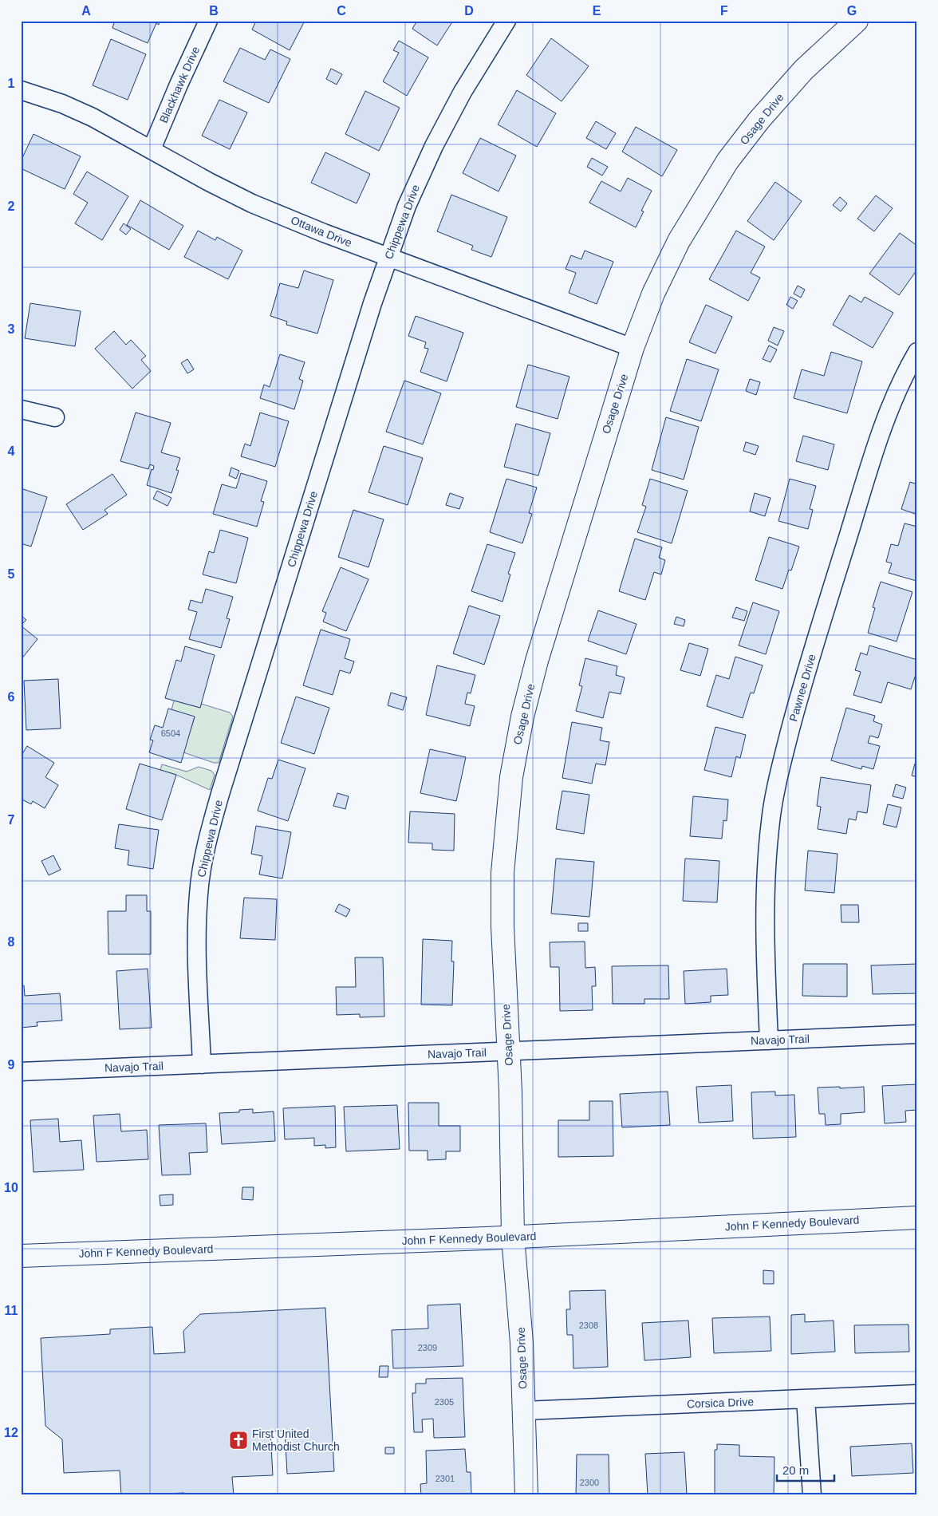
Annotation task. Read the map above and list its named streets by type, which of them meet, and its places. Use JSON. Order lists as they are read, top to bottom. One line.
{"streets":{"street":["Blackhawk Drive","Osage Drive","Chippewa Drive","Ottawa Drive","Pawnee Drive","Navajo Trail","John F Kennedy Boulevard","Corsica Drive"]},"crossings":[["Blackhawk Drive","Ottawa Drive"],["Osage Drive","Ottawa Drive"],["Osage Drive","Navajo Trail"],["Osage Drive","John F Kennedy Boulevard"],["Osage Drive","Corsica Drive"],["Chippewa Drive","Ottawa Drive"],["Chippewa Drive","Navajo Trail"],["Pawnee Drive","Navajo Trail"]],"places":{"church":["First United Methodist Church"]},"house_numbers":["6504","2308","2309","2305","2301","2300"],"scale_bar":"20 m","grid":{"columns":["A","B","C","D","E","F","G"],"rows":["1","2","3","4","5","6","7","8","9","10","11","12"]}}
